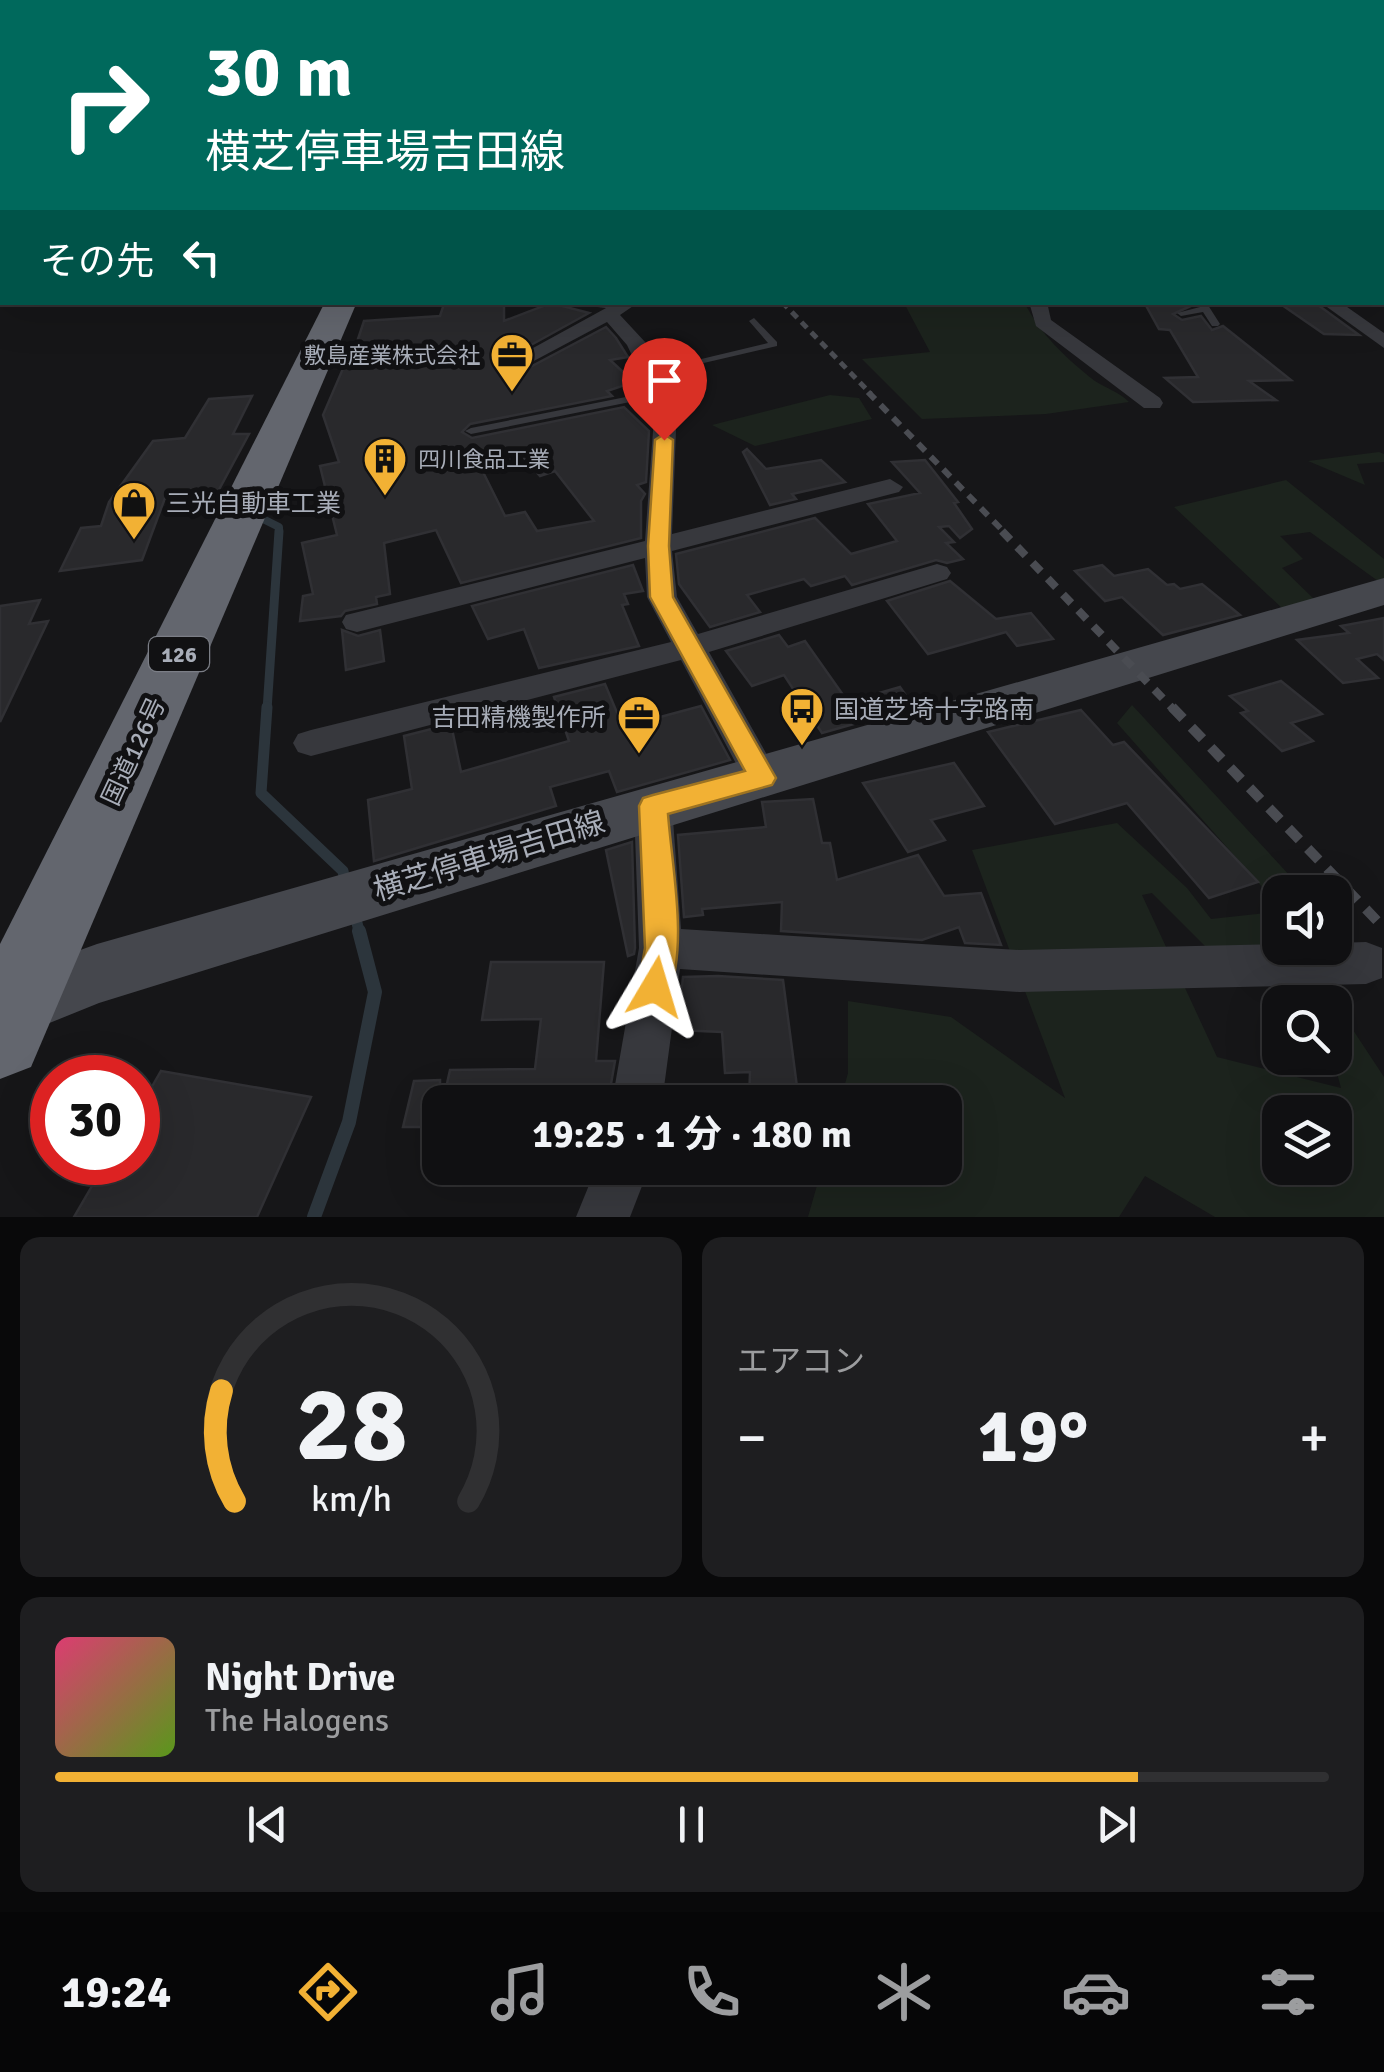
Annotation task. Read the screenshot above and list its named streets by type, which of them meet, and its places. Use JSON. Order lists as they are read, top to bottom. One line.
{"streets":{"highway":["126","国道126号"],"main road":["横芝停車場吉田線"]},"crossings":[["国道126号","横芝停車場吉田線"]],"places":{"office":["敷島産業株式会社","吉田精機製作所"],"building":["四川食品工業"],"shop":["三光自動車工業"],"bus stop":["国道芝埼十字路南"]},"page":{"turn":["30 m","横芝停車場吉田線"],"then":"その先","limit":"30","trip":"19:25 · 1 分 · 180 m","tile":"エアコン","heat":["−","19°","+"],"song":["Night Drive","The Halogens"],"tabs":"19:24","gauge":["28","km/h"]}}
